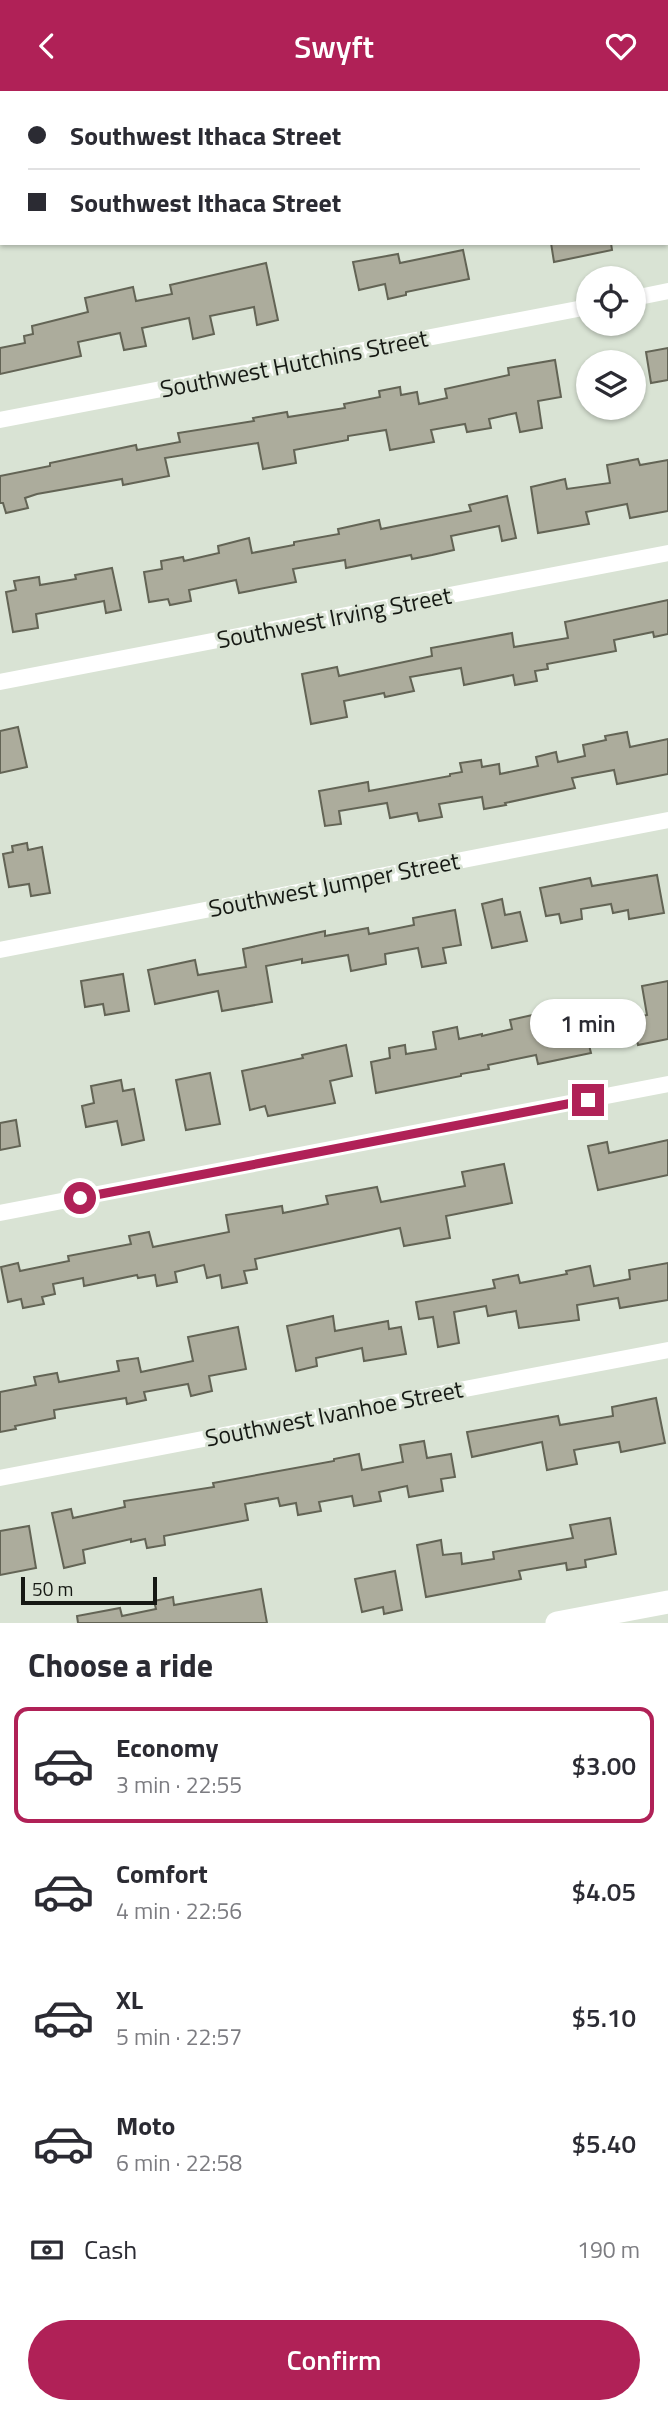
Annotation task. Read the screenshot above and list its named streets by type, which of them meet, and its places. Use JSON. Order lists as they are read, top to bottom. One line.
{"streets":{"street":["Southwest Hutchins Street","Southwest Irving Street","Southwest Jumper Street","Southwest Ivanhoe Street"]},"scale_bar":"50 m","page":{"header":"Swyft","banner":["Southwest Ithaca Street","Southwest Ithaca Street"],"bubble":"1 min","scale":"50 m","heading":"Choose a ride","list":[{"name":"Economy","note":"3 min · 22:55","value":"$3.00"},{"name":"Comfort","note":"4 min · 22:56","value":"$4.05"},{"name":"XL","note":"5 min · 22:57","value":"$5.10"},{"name":"Moto","note":"6 min · 22:58","value":"$5.40"}],"pay":["Cash","190 m"],"buttons":"Confirm"}}
